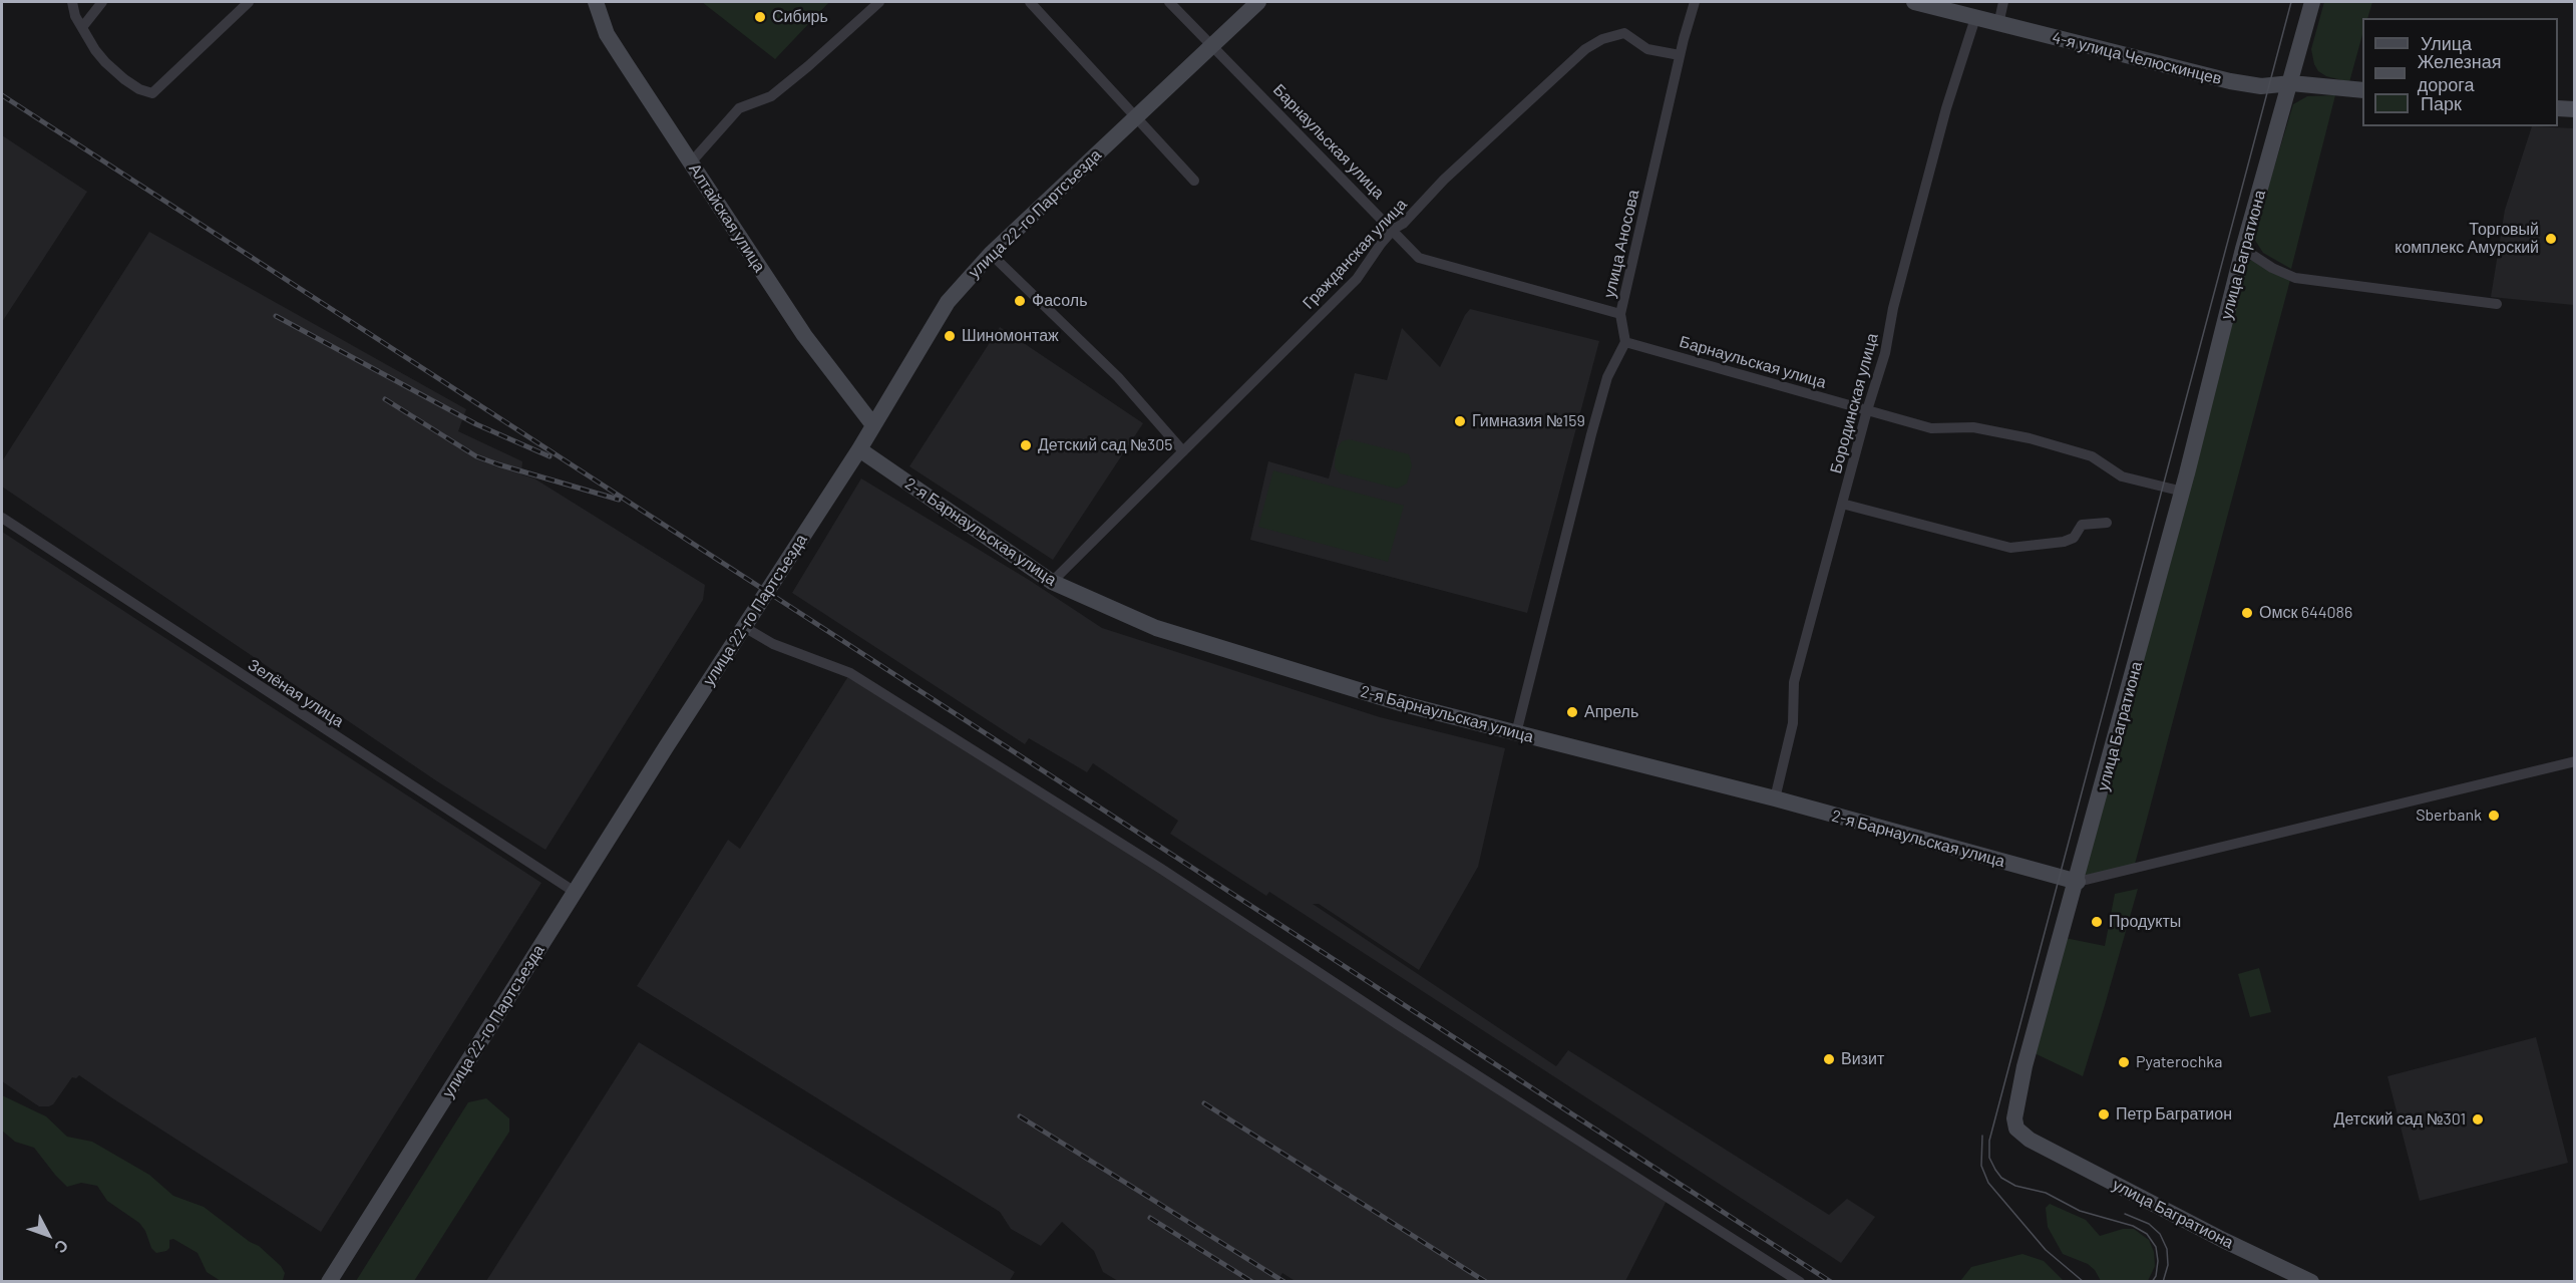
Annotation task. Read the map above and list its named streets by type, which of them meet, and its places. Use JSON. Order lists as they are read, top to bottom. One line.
{"streets":{"street":["4-я улица Челюскинцев","Барнаульская улица","улица 22-го Партсъезда","Алтайская улица","улица Аносова","Гражданская улица","улица Багратиона","Бородинская улица","2-я Барнаульская улица","Зелёная улица"]},"crossings":[["4-я улица Челюскинцев","улица Багратиона"],["4-я улица Челюскинцев","Бородинская улица"],["Барнаульская улица","улица 22-го Партсъезда"],["Барнаульская улица","улица Аносова"],["Барнаульская улица","Гражданская улица"],["Барнаульская улица","улица Багратиона"],["Барнаульская улица","Бородинская улица"],["улица 22-го Партсъезда","Алтайская улица"],["улица 22-го Партсъезда","2-я Барнаульская улица"],["улица 22-го Партсъезда","Зелёная улица"],["улица Аносова","Гражданская улица"],["Гражданская улица","2-я Барнаульская улица"],["улица Багратиона","2-я Барнаульская улица"],["Бородинская улица","2-я Барнаульская улица"]],"places":["Сибирь","Торговый комплекс Амурский","Фасоль","Шиномонтаж","Гимназия №159","Детский сад №305","Омск 644086","Апрель","Sberbank","Продукты","Визит","Pyaterochka","Петр Багратион","Детский сад №301"],"legend":["Улица","Железная дорога","Парк"],"north":"bottom right"}
